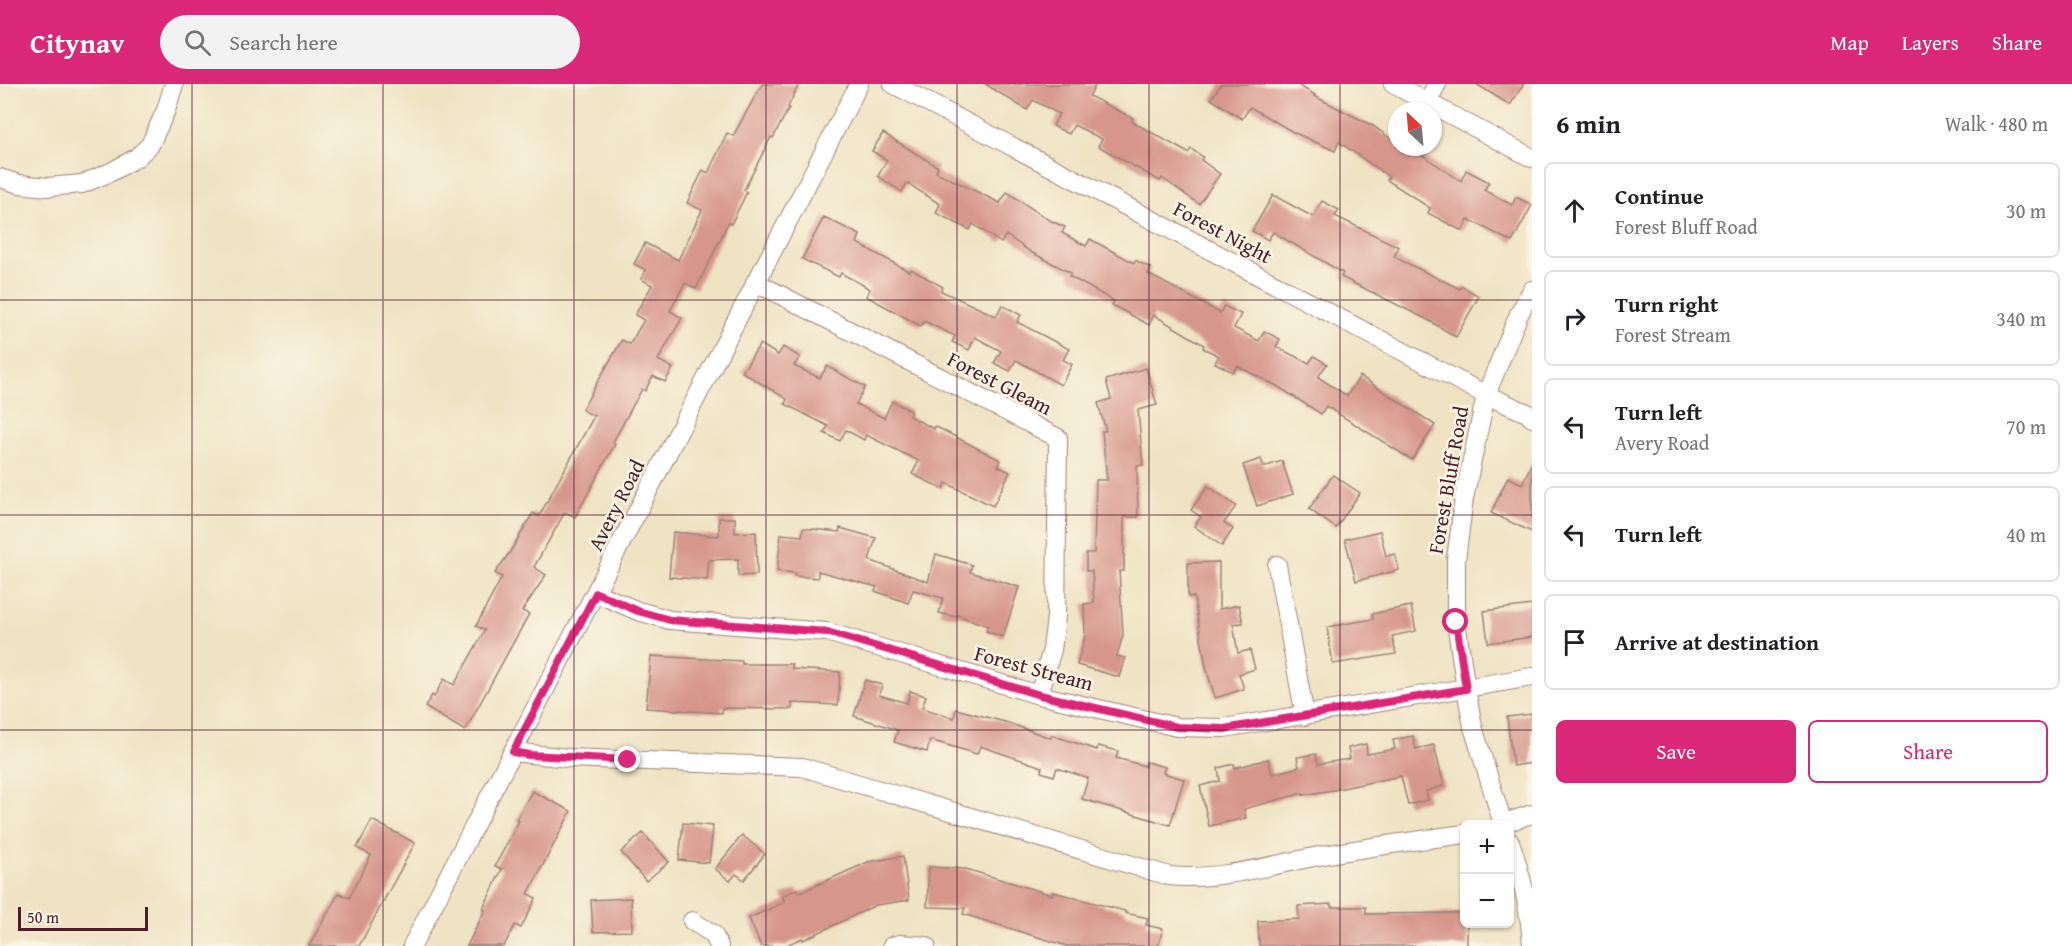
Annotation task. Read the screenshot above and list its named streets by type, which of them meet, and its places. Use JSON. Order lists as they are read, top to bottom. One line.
{"streets":{"street":["Forest Night","Forest Gleam","Forest Bluff Road","Avery Road","Forest Stream"]},"crossings":[["Forest Night","Forest Bluff Road"],["Forest Gleam","Avery Road"],["Forest Gleam","Forest Stream"],["Forest Bluff Road","Forest Stream"],["Avery Road","Forest Stream"]],"scale_bar":"50 m","north":"top left","page":{"header":"Citynav","search":"Search here","nav":["Map","Layers","Share"],"heading":["6 min","Walk · 480 m"],"list":[["Continue","Forest Bluff Road","30 m"],["Turn right","Forest Stream","340 m"],["Turn left","Avery Road","70 m"],["Turn left","40 m"],"Arrive at destination"],"buttons":["Save","Share"],"map_buttons":["+","−"],"scale":"50 m"}}
